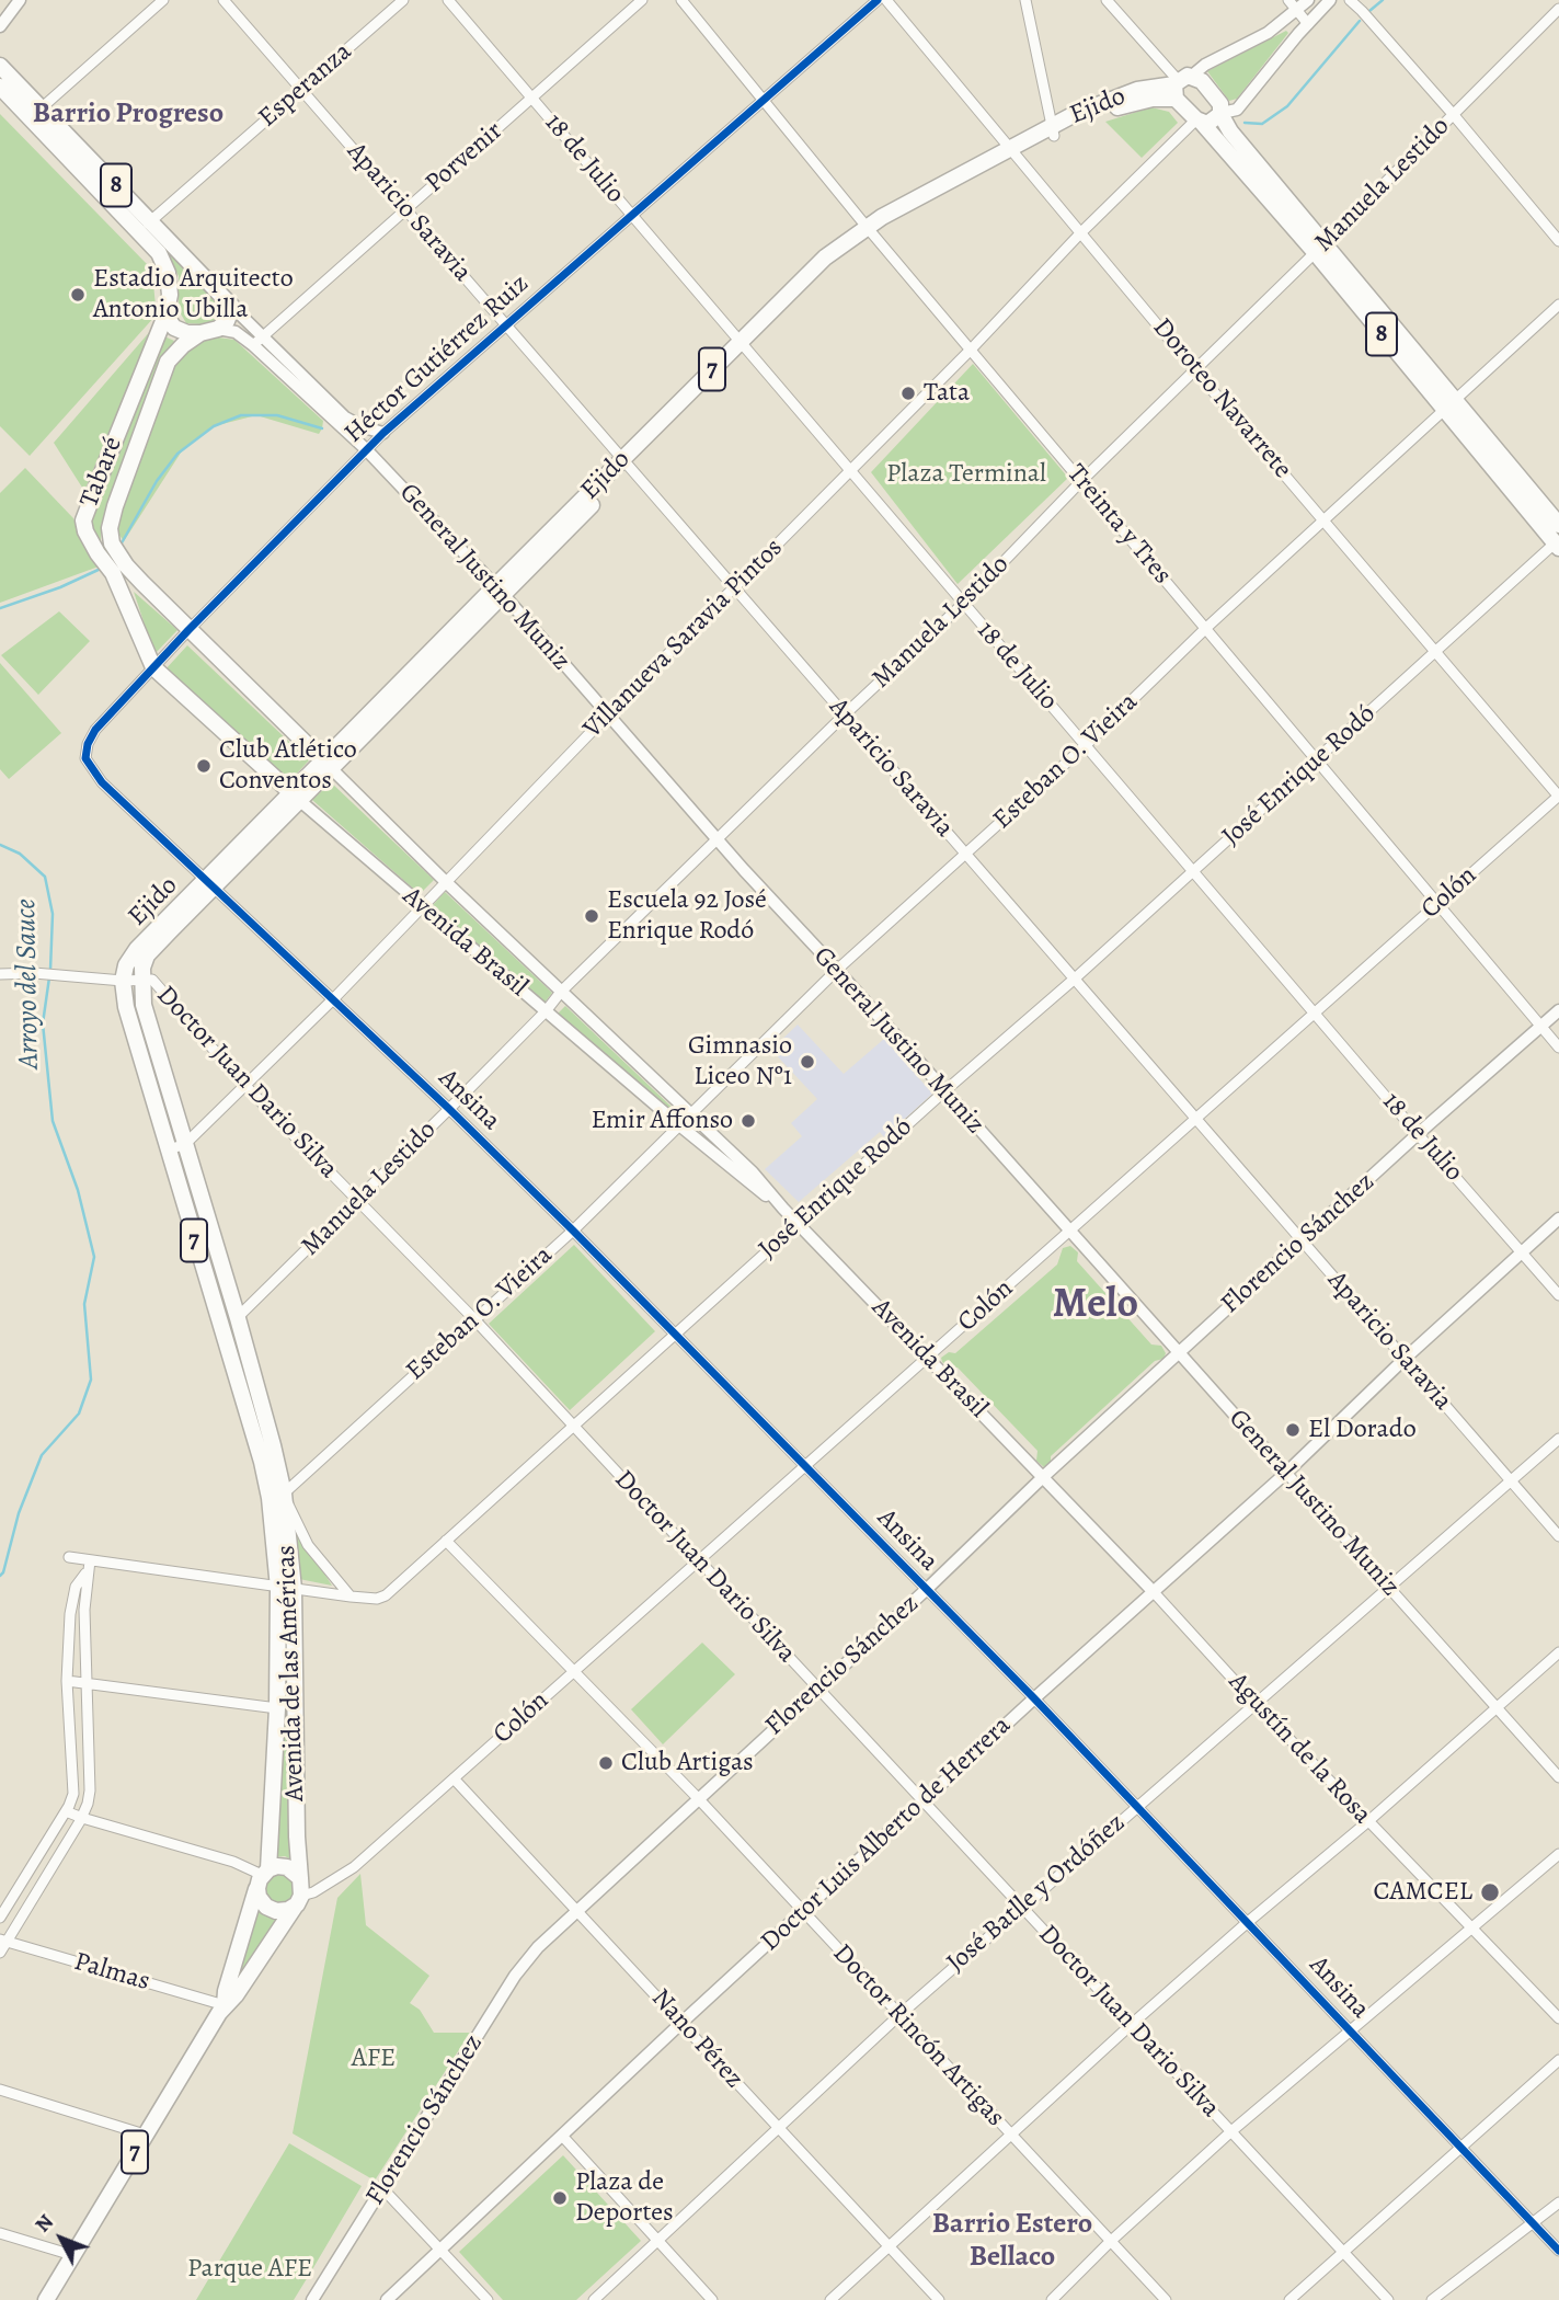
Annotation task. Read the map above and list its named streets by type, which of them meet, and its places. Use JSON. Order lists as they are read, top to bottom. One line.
{"streets":{"main road":["Ejido","8","7","Tabaré","Avenida Brasil","Avenida de las Américas"],"street":["Esperanza","Porvenir","18 de Julio","Manuela Lestido","Aparicio Saravia","Héctor Gutiérrez Ruiz","Doroteo Navarrete","Treinta y Tres","General Justino Muniz","Villanueva Saravia Pintos","Esteban O. Vieira","José Enrique Rodó","Colón","Doctor Juan Dario Silva","Ansina","Florencio Sánchez","Agustín de la Rosa","Doctor Luis Alberto de Herrera","José Batlle y Ordóñez","Palmas","Doctor Rincón Artigas","Nano Pérez"]},"crossings":[["Esperanza","8"],["Esperanza","Aparicio Saravia"],["Ejido","18 de Julio"],["Ejido","Aparicio Saravia"],["Ejido","Héctor Gutiérrez Ruiz"],["Ejido","7"],["Ejido","Doroteo Navarrete"],["Ejido","Treinta y Tres"],["Ejido","General Justino Muniz"],["Ejido","Avenida Brasil"],["Ejido","Doctor Juan Dario Silva"],["Ejido","Ansina"],["Ejido","Avenida de las Américas"],["Porvenir","18 de Julio"],["Porvenir","Aparicio Saravia"],["Porvenir","General Justino Muniz"],["18 de Julio","Manuela Lestido"],["18 de Julio","Héctor Gutiérrez Ruiz"],["18 de Julio","Villanueva Saravia Pintos"],["18 de Julio","Esteban O. Vieira"],["18 de Julio","José Enrique Rodó"],["18 de Julio","Colón"],["18 de Julio","Florencio Sánchez"],["18 de Julio","Doctor Luis Alberto de Herrera"],["8","Manuela Lestido"],["8","Tabaré"],["8","General Justino Muniz"],["8","Villanueva Saravia Pintos"],["8","Esteban O. Vieira"],["8","José Enrique Rodó"],["Manuela Lestido","Aparicio Saravia"],["Manuela Lestido","Doroteo Navarrete"],["Manuela Lestido","Treinta y Tres"],["Manuela Lestido","General Justino Muniz"],["Manuela Lestido","Avenida Brasil"],["Manuela Lestido","Doctor Juan Dario Silva"],["Manuela Lestido","Ansina"],["Manuela Lestido","Avenida de las Américas"],["Aparicio Saravia","Héctor Gutiérrez Ruiz"],["Aparicio Saravia","Villanueva Saravia Pintos"],["Aparicio Saravia","Esteban O. Vieira"],["Aparicio Saravia","José Enrique Rodó"],["Aparicio Saravia","Colón"],["Aparicio Saravia","Florencio Sánchez"],["Aparicio Saravia","Doctor Luis Alberto de Herrera"],["Aparicio Saravia","José Batlle y Ordóñez"],["Héctor Gutiérrez Ruiz","Tabaré"],["Héctor Gutiérrez Ruiz","Treinta y Tres"],["Héctor Gutiérrez Ruiz","General Justino Muniz"],["Héctor Gutiérrez Ruiz","Avenida Brasil"],["Héctor Gutiérrez Ruiz","Ansina"],["Doroteo Navarrete","Villanueva Saravia Pintos"],["Doroteo Navarrete","Esteban O. Vieira"],["Doroteo Navarrete","José Enrique Rodó"],["Doroteo Navarrete","Colón"],["Tabaré","Avenida Brasil"],["Treinta y Tres","Villanueva Saravia Pintos"],["Treinta y Tres","Esteban O. Vieira"],["Treinta y Tres","José Enrique Rodó"],["Treinta y Tres","Colón"],["Treinta y Tres","Florencio Sánchez"],["General Justino Muniz","Villanueva Saravia Pintos"],["General Justino Muniz","Esteban O. Vieira"],["General Justino Muniz","José Enrique Rodó"],["General Justino Muniz","Colón"],["General Justino Muniz","Florencio Sánchez"],["General Justino Muniz","Doctor Luis Alberto de Herrera"],["General Justino Muniz","José Batlle y Ordóñez"],["Villanueva Saravia Pintos","Avenida Brasil"],["Villanueva Saravia Pintos","Doctor Juan Dario Silva"],["Villanueva Saravia Pintos","Ansina"],["Villanueva Saravia Pintos","Avenida de las Américas"],["Esteban O. Vieira","Avenida Brasil"],["Esteban O. Vieira","Doctor Juan Dario Silva"],["Esteban O. Vieira","Ansina"],["Esteban O. Vieira","Avenida de las Américas"],["José Enrique Rodó","Avenida Brasil"],["José Enrique Rodó","Doctor Juan Dario Silva"],["José Enrique Rodó","Ansina"],["José Enrique Rodó","Avenida de las Américas"],["José Enrique Rodó","Doctor Rincón Artigas"],["Colón","Avenida Brasil"],["Colón","Doctor Juan Dario Silva"],["Colón","Ansina"],["Colón","Avenida de las Américas"],["Colón","Doctor Rincón Artigas"],["Colón","Nano Pérez"],["Avenida Brasil","Florencio Sánchez"],["Avenida Brasil","Agustín de la Rosa"],["Doctor Juan Dario Silva","Florencio Sánchez"],["Doctor Juan Dario Silva","Avenida de las Américas"],["Doctor Juan Dario Silva","Doctor Luis Alberto de Herrera"],["Doctor Juan Dario Silva","José Batlle y Ordóñez"],["Ansina","Florencio Sánchez"],["Ansina","Doctor Luis Alberto de Herrera"],["Ansina","José Batlle y Ordóñez"],["Florencio Sánchez","Agustín de la Rosa"],["Florencio Sánchez","Doctor Rincón Artigas"],["Florencio Sánchez","Nano Pérez"],["Avenida de las Américas","Palmas"],["Agustín de la Rosa","Doctor Luis Alberto de Herrera"],["Agustín de la Rosa","José Batlle y Ordóñez"],["Doctor Luis Alberto de Herrera","Doctor Rincón Artigas"],["Doctor Luis Alberto de Herrera","Nano Pérez"],["José Batlle y Ordóñez","Doctor Rincón Artigas"],["José Batlle y Ordóñez","Nano Pérez"]],"districts":["Barrio Progreso","Melo","Barrio Estero Bellaco"],"water":["Arroyo del Sauce"],"parks":["Plaza Terminal","AFE","Parque AFE"],"places":["Estadio Arquitecto Antonio Ubilla","Tata","Club Atlético Conventos","Escuela 92 José Enrique Rodó","Gimnasio Liceo Nº1","Emir Affonso","El Dorado","Club Artigas","CAMCEL","Plaza de Deportes"],"north":"top left"}
